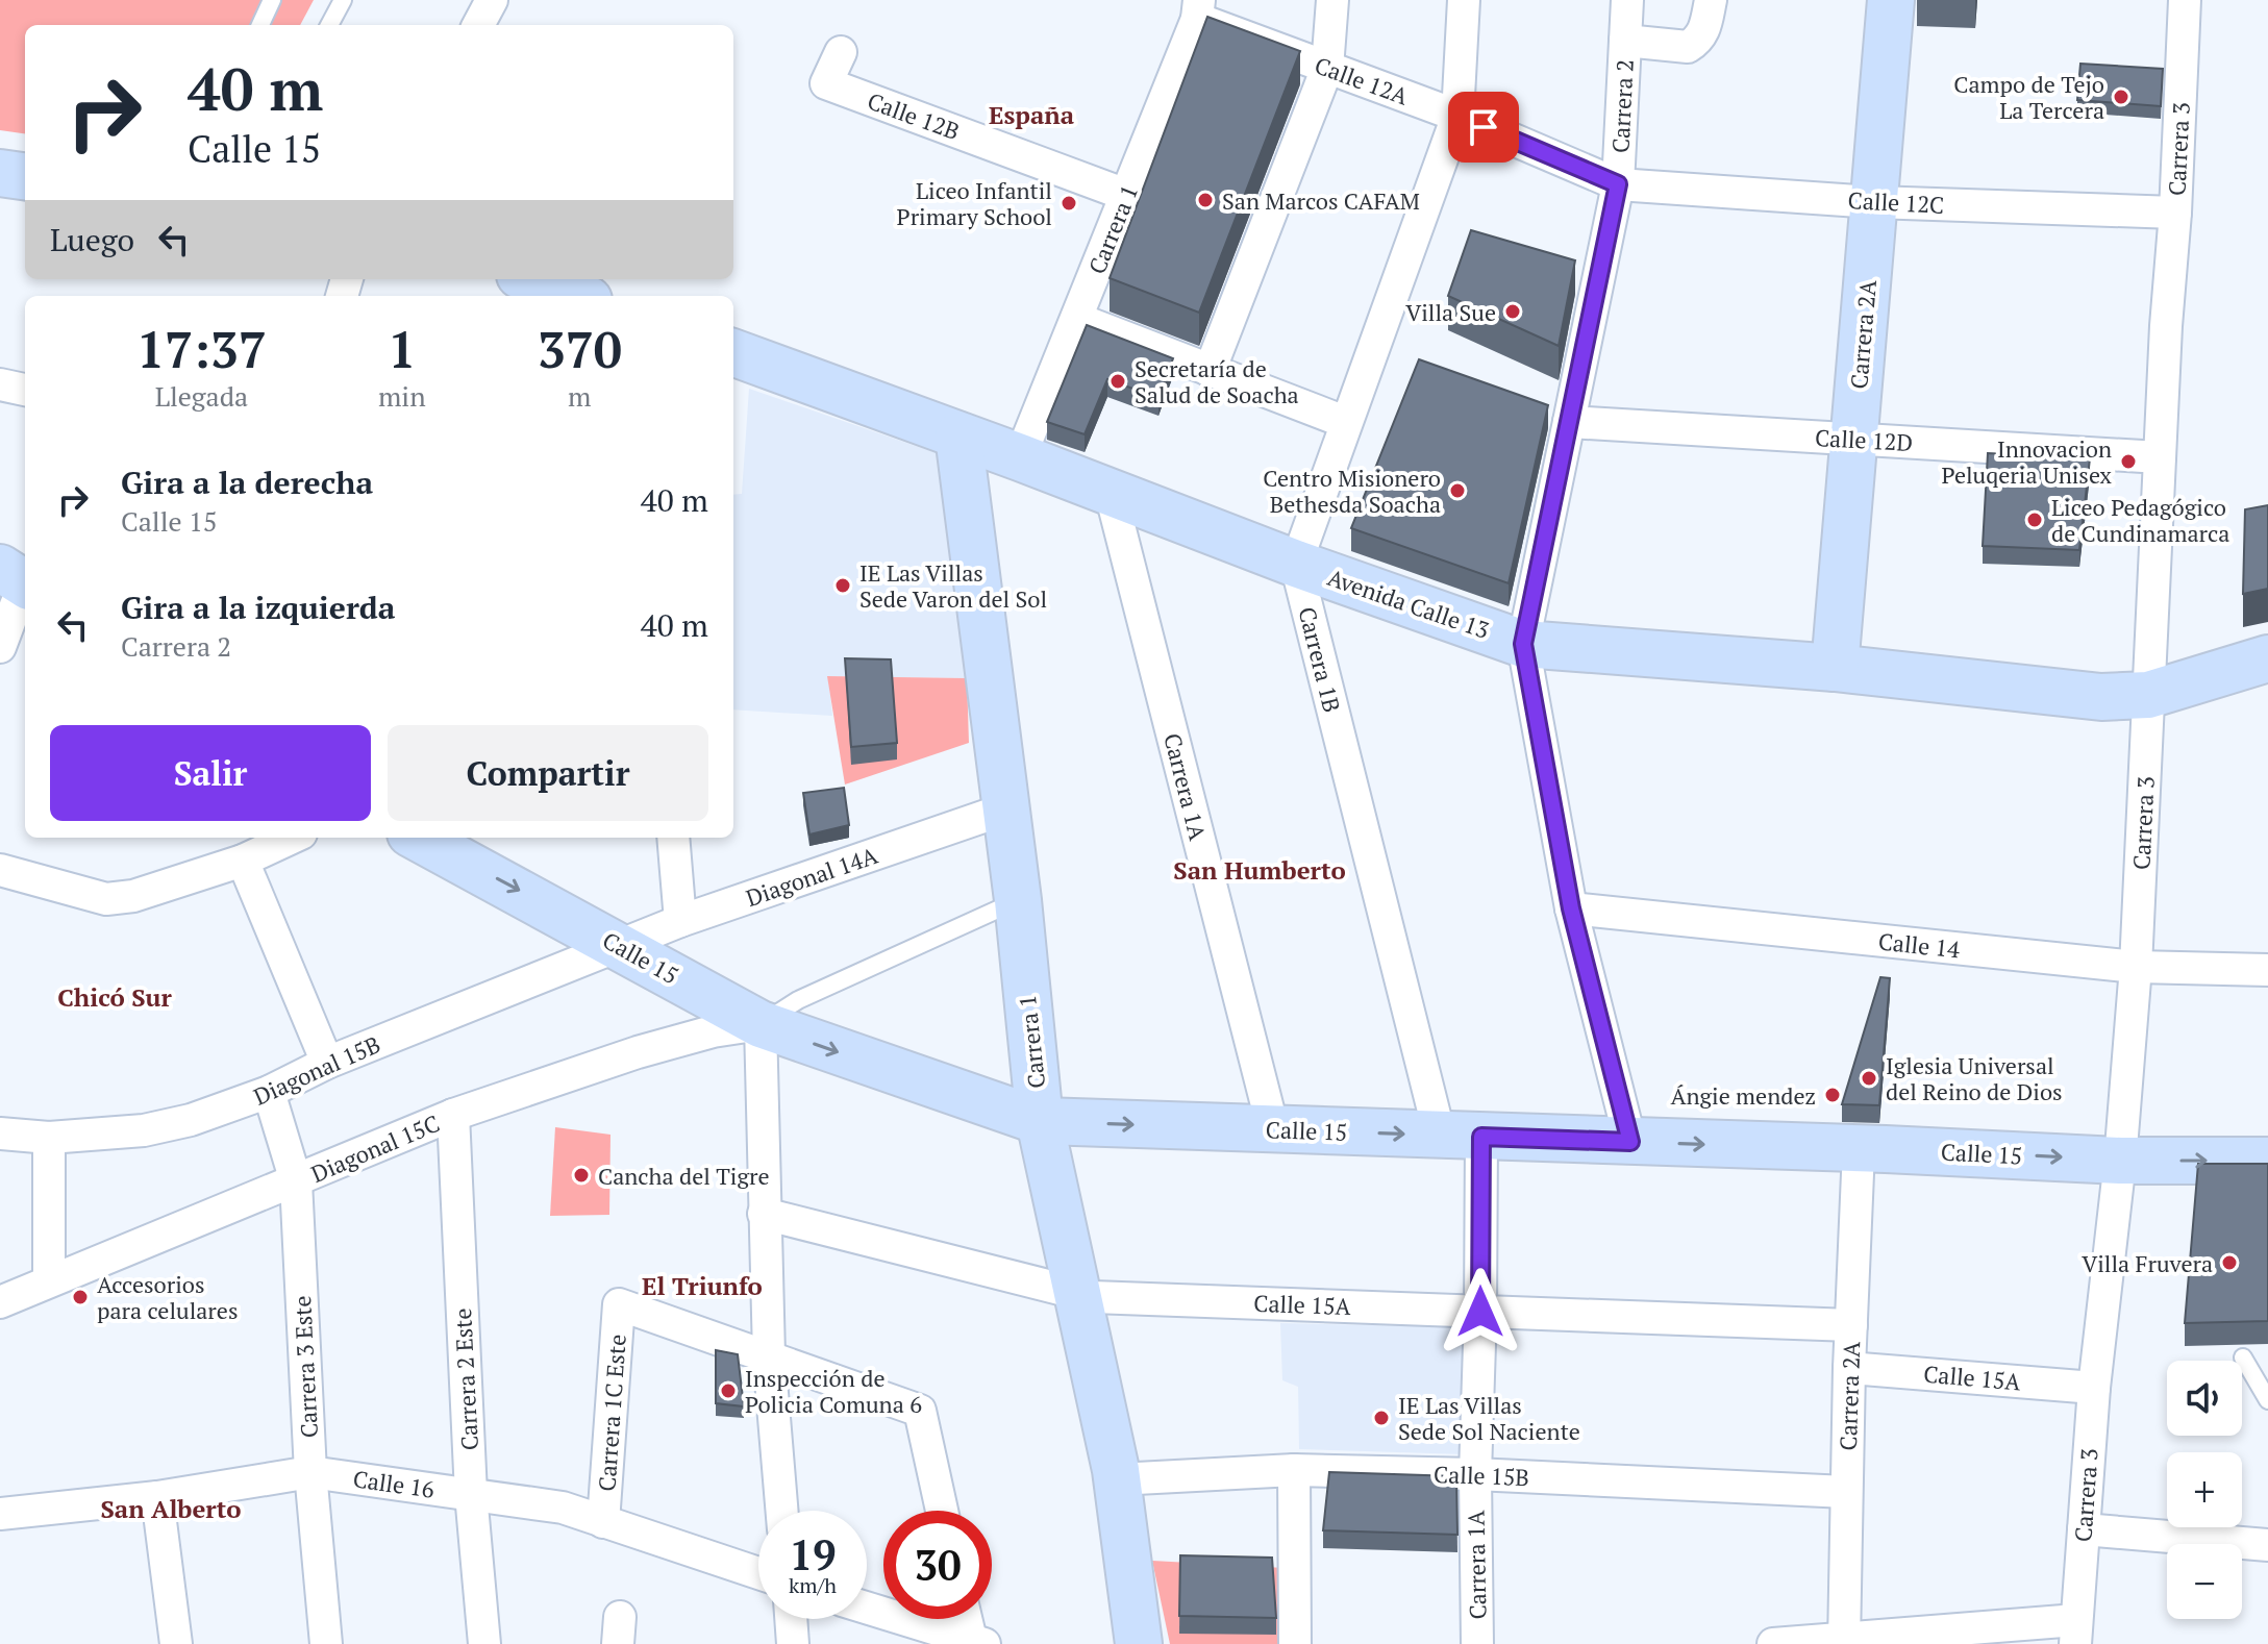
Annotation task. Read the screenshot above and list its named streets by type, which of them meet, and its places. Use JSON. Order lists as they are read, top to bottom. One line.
{"streets":{"street":["Calle 12A","Carrera 2","Calle 12B","Carrera 3","Calle 12C","Carrera 1","Carrera 2A","Calle 12D","Avenida Calle 13","Carrera 1B","Carrera 1A","Diagonal 14A","Calle 14","Calle 15","Diagonal 15B","Diagonal 15C","Calle 15A","Carrera 3 Este","Carrera 2 Este","Carrera 1C Este","Calle 15B","Calle 16"]},"crossings":[["Calle 12A","Carrera 2"],["Calle 12A","Calle 12C"],["Calle 12A","Carrera 1"],["Carrera 2","Calle 12C"],["Carrera 2","Calle 12D"],["Carrera 2","Avenida Calle 13"],["Carrera 2","Calle 14"],["Carrera 2","Calle 15"],["Calle 12B","Carrera 1"],["Carrera 3","Calle 12C"],["Carrera 3","Calle 12D"],["Carrera 3","Avenida Calle 13"],["Carrera 3","Calle 14"],["Carrera 3","Calle 15"],["Carrera 3","Calle 15A"],["Calle 12C","Carrera 2A"],["Carrera 1","Avenida Calle 13"],["Carrera 1","Diagonal 14A"],["Carrera 1","Calle 15"],["Carrera 1","Calle 15A"],["Carrera 1","Calle 15B"],["Carrera 2A","Calle 12D"],["Carrera 2A","Avenida Calle 13"],["Carrera 2A","Calle 15"],["Carrera 2A","Calle 15A"],["Carrera 2A","Calle 15B"],["Avenida Calle 13","Carrera 1B"],["Avenida Calle 13","Carrera 1A"],["Carrera 1B","Carrera 1A"],["Carrera 1B","Calle 15"],["Carrera 1A","Calle 15"],["Carrera 1A","Calle 15A"],["Carrera 1A","Calle 15B"],["Diagonal 14A","Calle 15"],["Diagonal 14A","Diagonal 15B"],["Calle 15","Diagonal 15B"],["Calle 15","Diagonal 15C"],["Diagonal 15B","Carrera 3 Este"],["Diagonal 15C","Carrera 3 Este"],["Diagonal 15C","Carrera 2 Este"],["Carrera 3 Este","Calle 16"],["Carrera 2 Este","Calle 16"],["Carrera 1C Este","Calle 16"]],"one_way":["Calle 15"],"districts":["España","San Humberto","Chicó Sur","El Triunfo","San Alberto"],"places":["Campo de Tejo La Tercera","San Marcos CAFAM","Liceo Infantil Primary School","Villa Sue","Secretaría de Salud de Soacha","Innovacion Peluqeria Unisex","Centro Misionero Bethesda Soacha","Liceo Pedagógico de Cundinamarca","IE Las Villas Sede Varon del Sol","Iglesia Universal del Reino de Dios","Ángie mendez","Cancha del Tigre","Villa Fruvera","Accesorios para celulares","Inspección de Policia Comuna 6","IE Las Villas Sede Sol Naciente"],"page":{"turn":["40 m","Calle 15"],"then":"Luego","eta":["17:37","Llegada","1","min","370","m"],"list":[{"name":"Gira a la derecha","note":"Calle 15","value":"40 m"},{"name":"Gira a la izquierda","note":"Carrera 2","value":"40 m"}],"buttons":["Salir","Compartir"],"map_buttons":["+","−"],"speed":"19 km/h","limit":"30"}}
